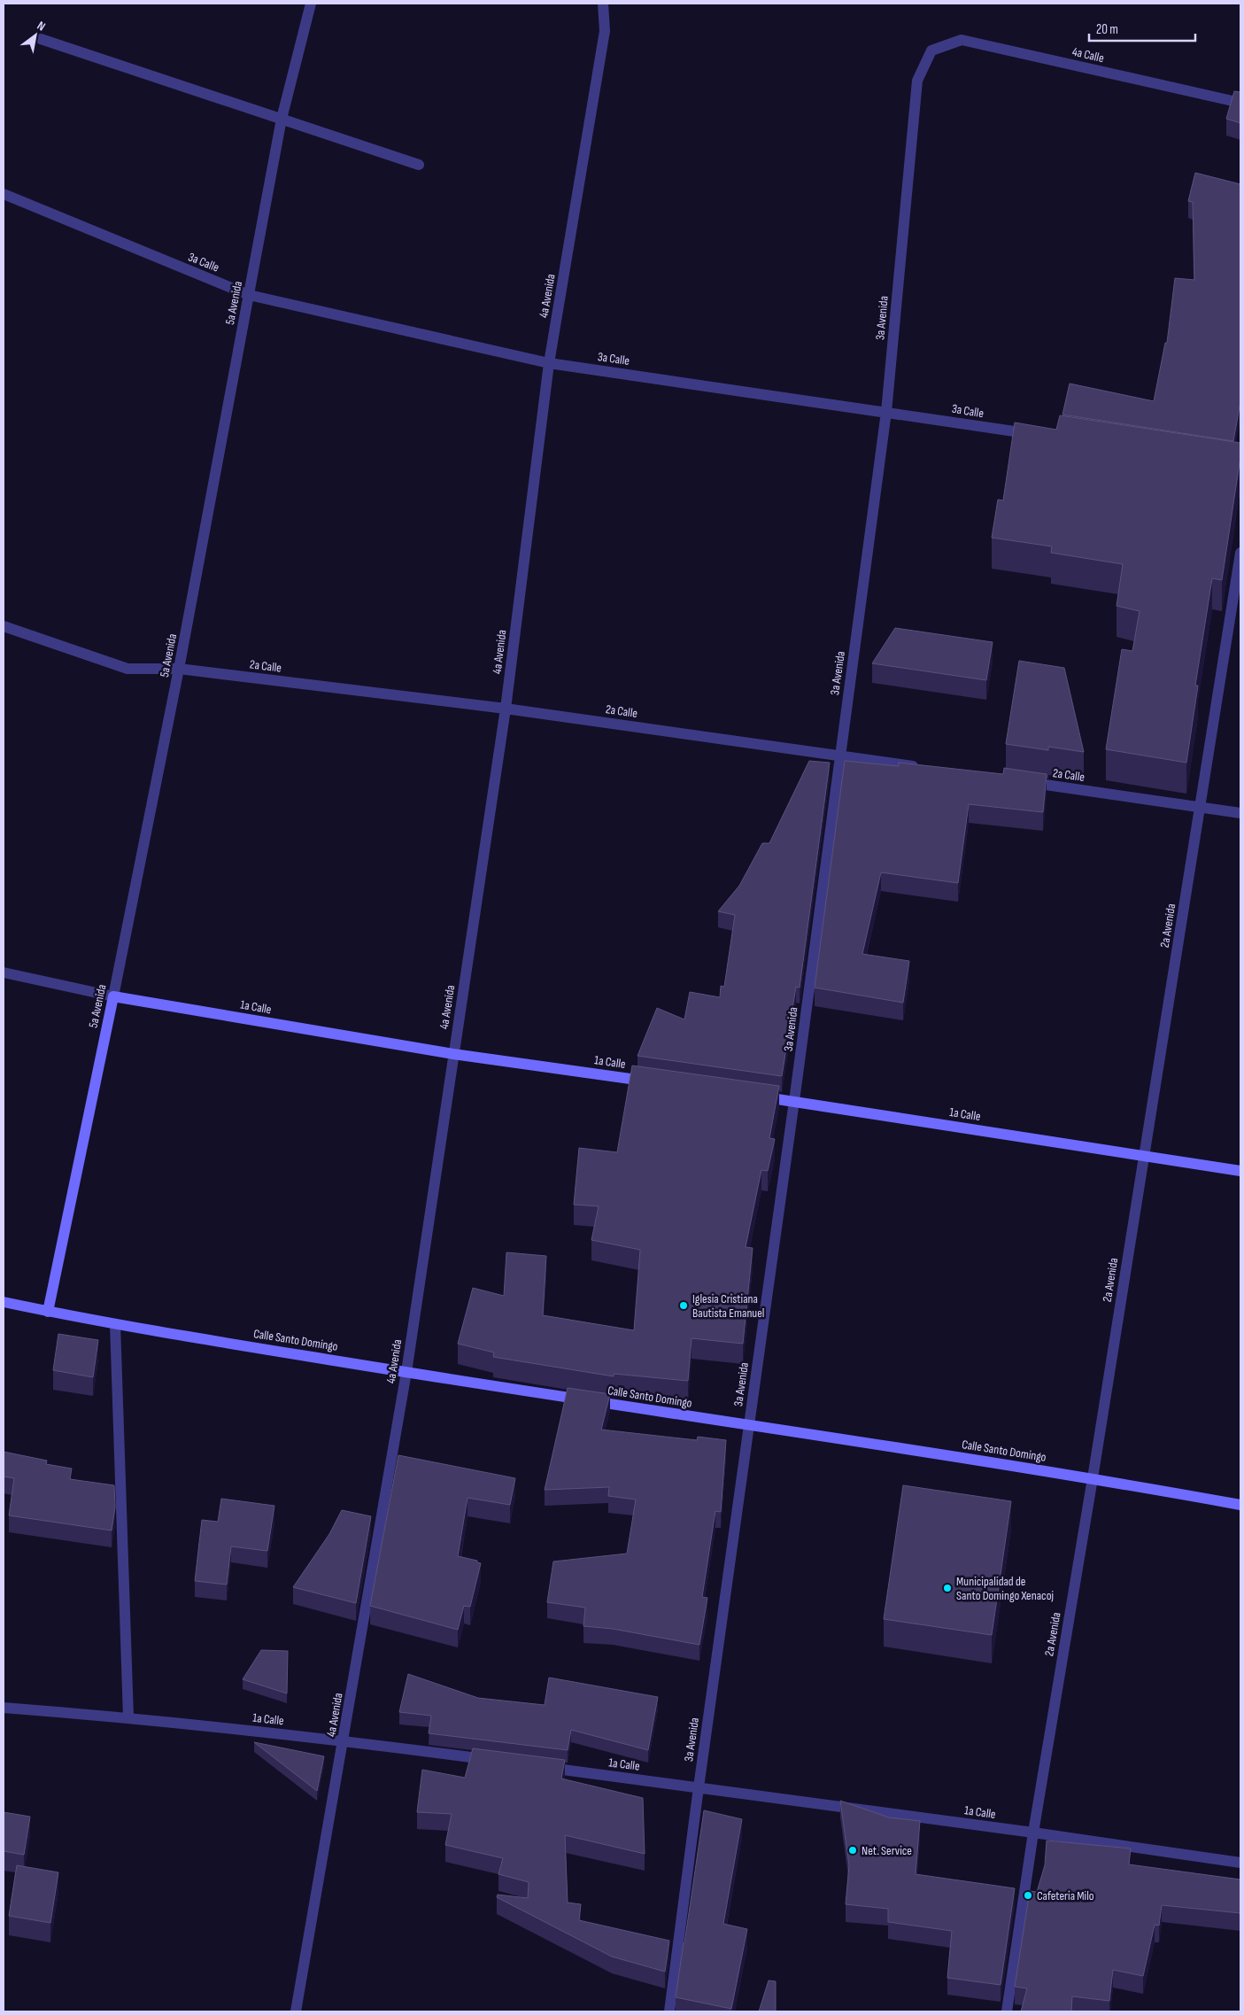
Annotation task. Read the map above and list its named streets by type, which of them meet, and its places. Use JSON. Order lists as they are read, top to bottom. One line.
{"streets":{"main road":["5a Avenida","1a Calle","Calle Santo Domingo"],"street":["4a Calle","3a Calle","4a Avenida","3a Avenida","2a Calle","2a Avenida"]},"crossings":[["4a Calle","3a Avenida"],["3a Calle","4a Avenida"],["3a Calle","5a Avenida"],["3a Calle","3a Avenida"],["4a Avenida","2a Calle"],["4a Avenida","1a Calle"],["4a Avenida","Calle Santo Domingo"],["5a Avenida","2a Calle"],["5a Avenida","1a Calle"],["5a Avenida","Calle Santo Domingo"],["3a Avenida","2a Calle"],["3a Avenida","1a Calle"],["3a Avenida","Calle Santo Domingo"],["2a Calle","2a Avenida"],["2a Avenida","1a Calle"],["2a Avenida","Calle Santo Domingo"]],"places":["Iglesia Cristiana Bautista Emanuel","Municipalidad de Santo Domingo Xenacoj","Net. Service","Cafeteria Milo"],"scale_bar":"20 m","north":"top right"}
